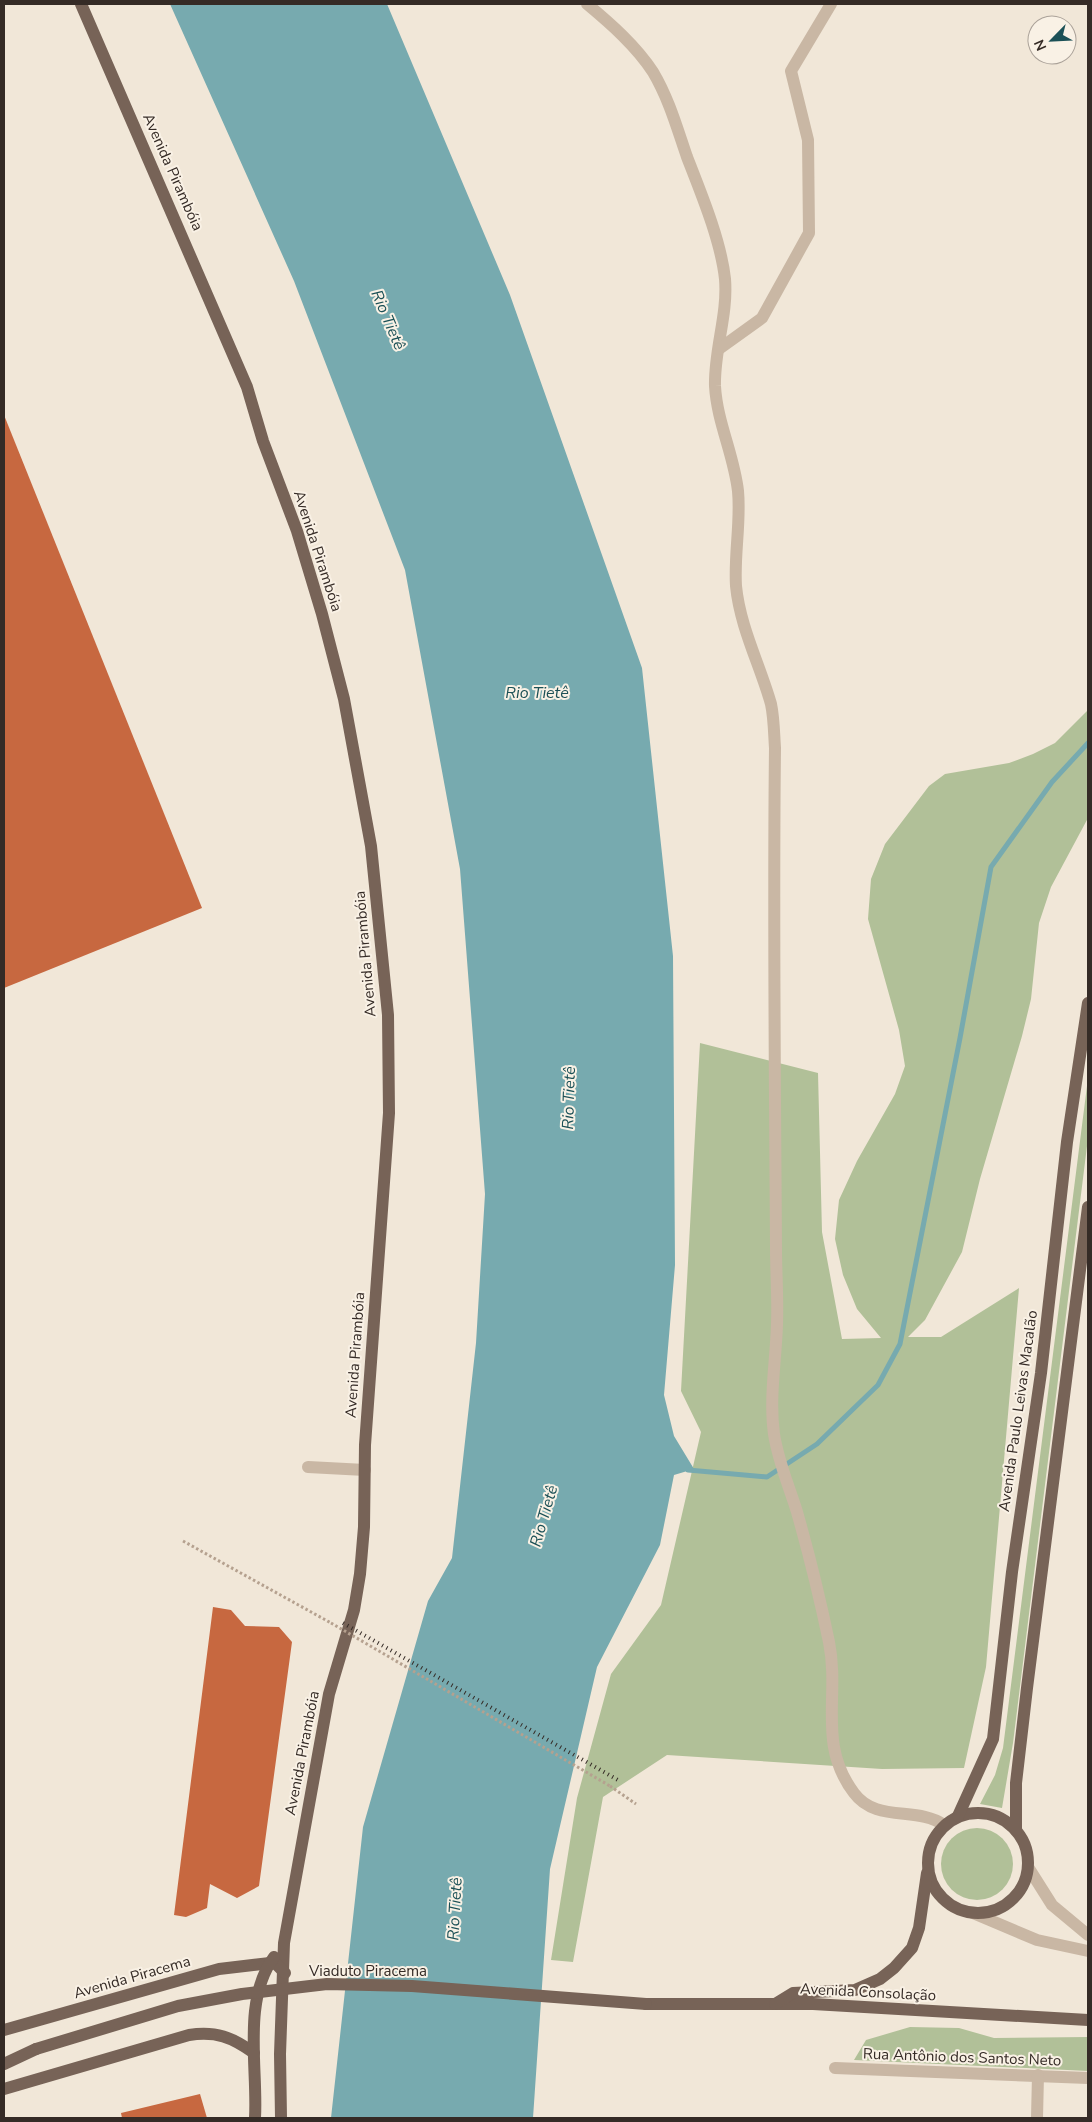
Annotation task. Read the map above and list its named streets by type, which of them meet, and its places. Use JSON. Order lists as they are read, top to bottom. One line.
{"streets":{"main road":["Avenida Pirambóia","Avenida Paulo Leivas Macalão","Viaduto Piracema","Avenida Piracema","Avenida Consolação"],"street":["Rua Antônio dos Santos Neto"]},"crossings":[["Avenida Pirambóia","Avenida Piracema"],["Viaduto Piracema","Avenida Consolação"]],"water":["Rio Tietê"],"north":"bottom left"}
